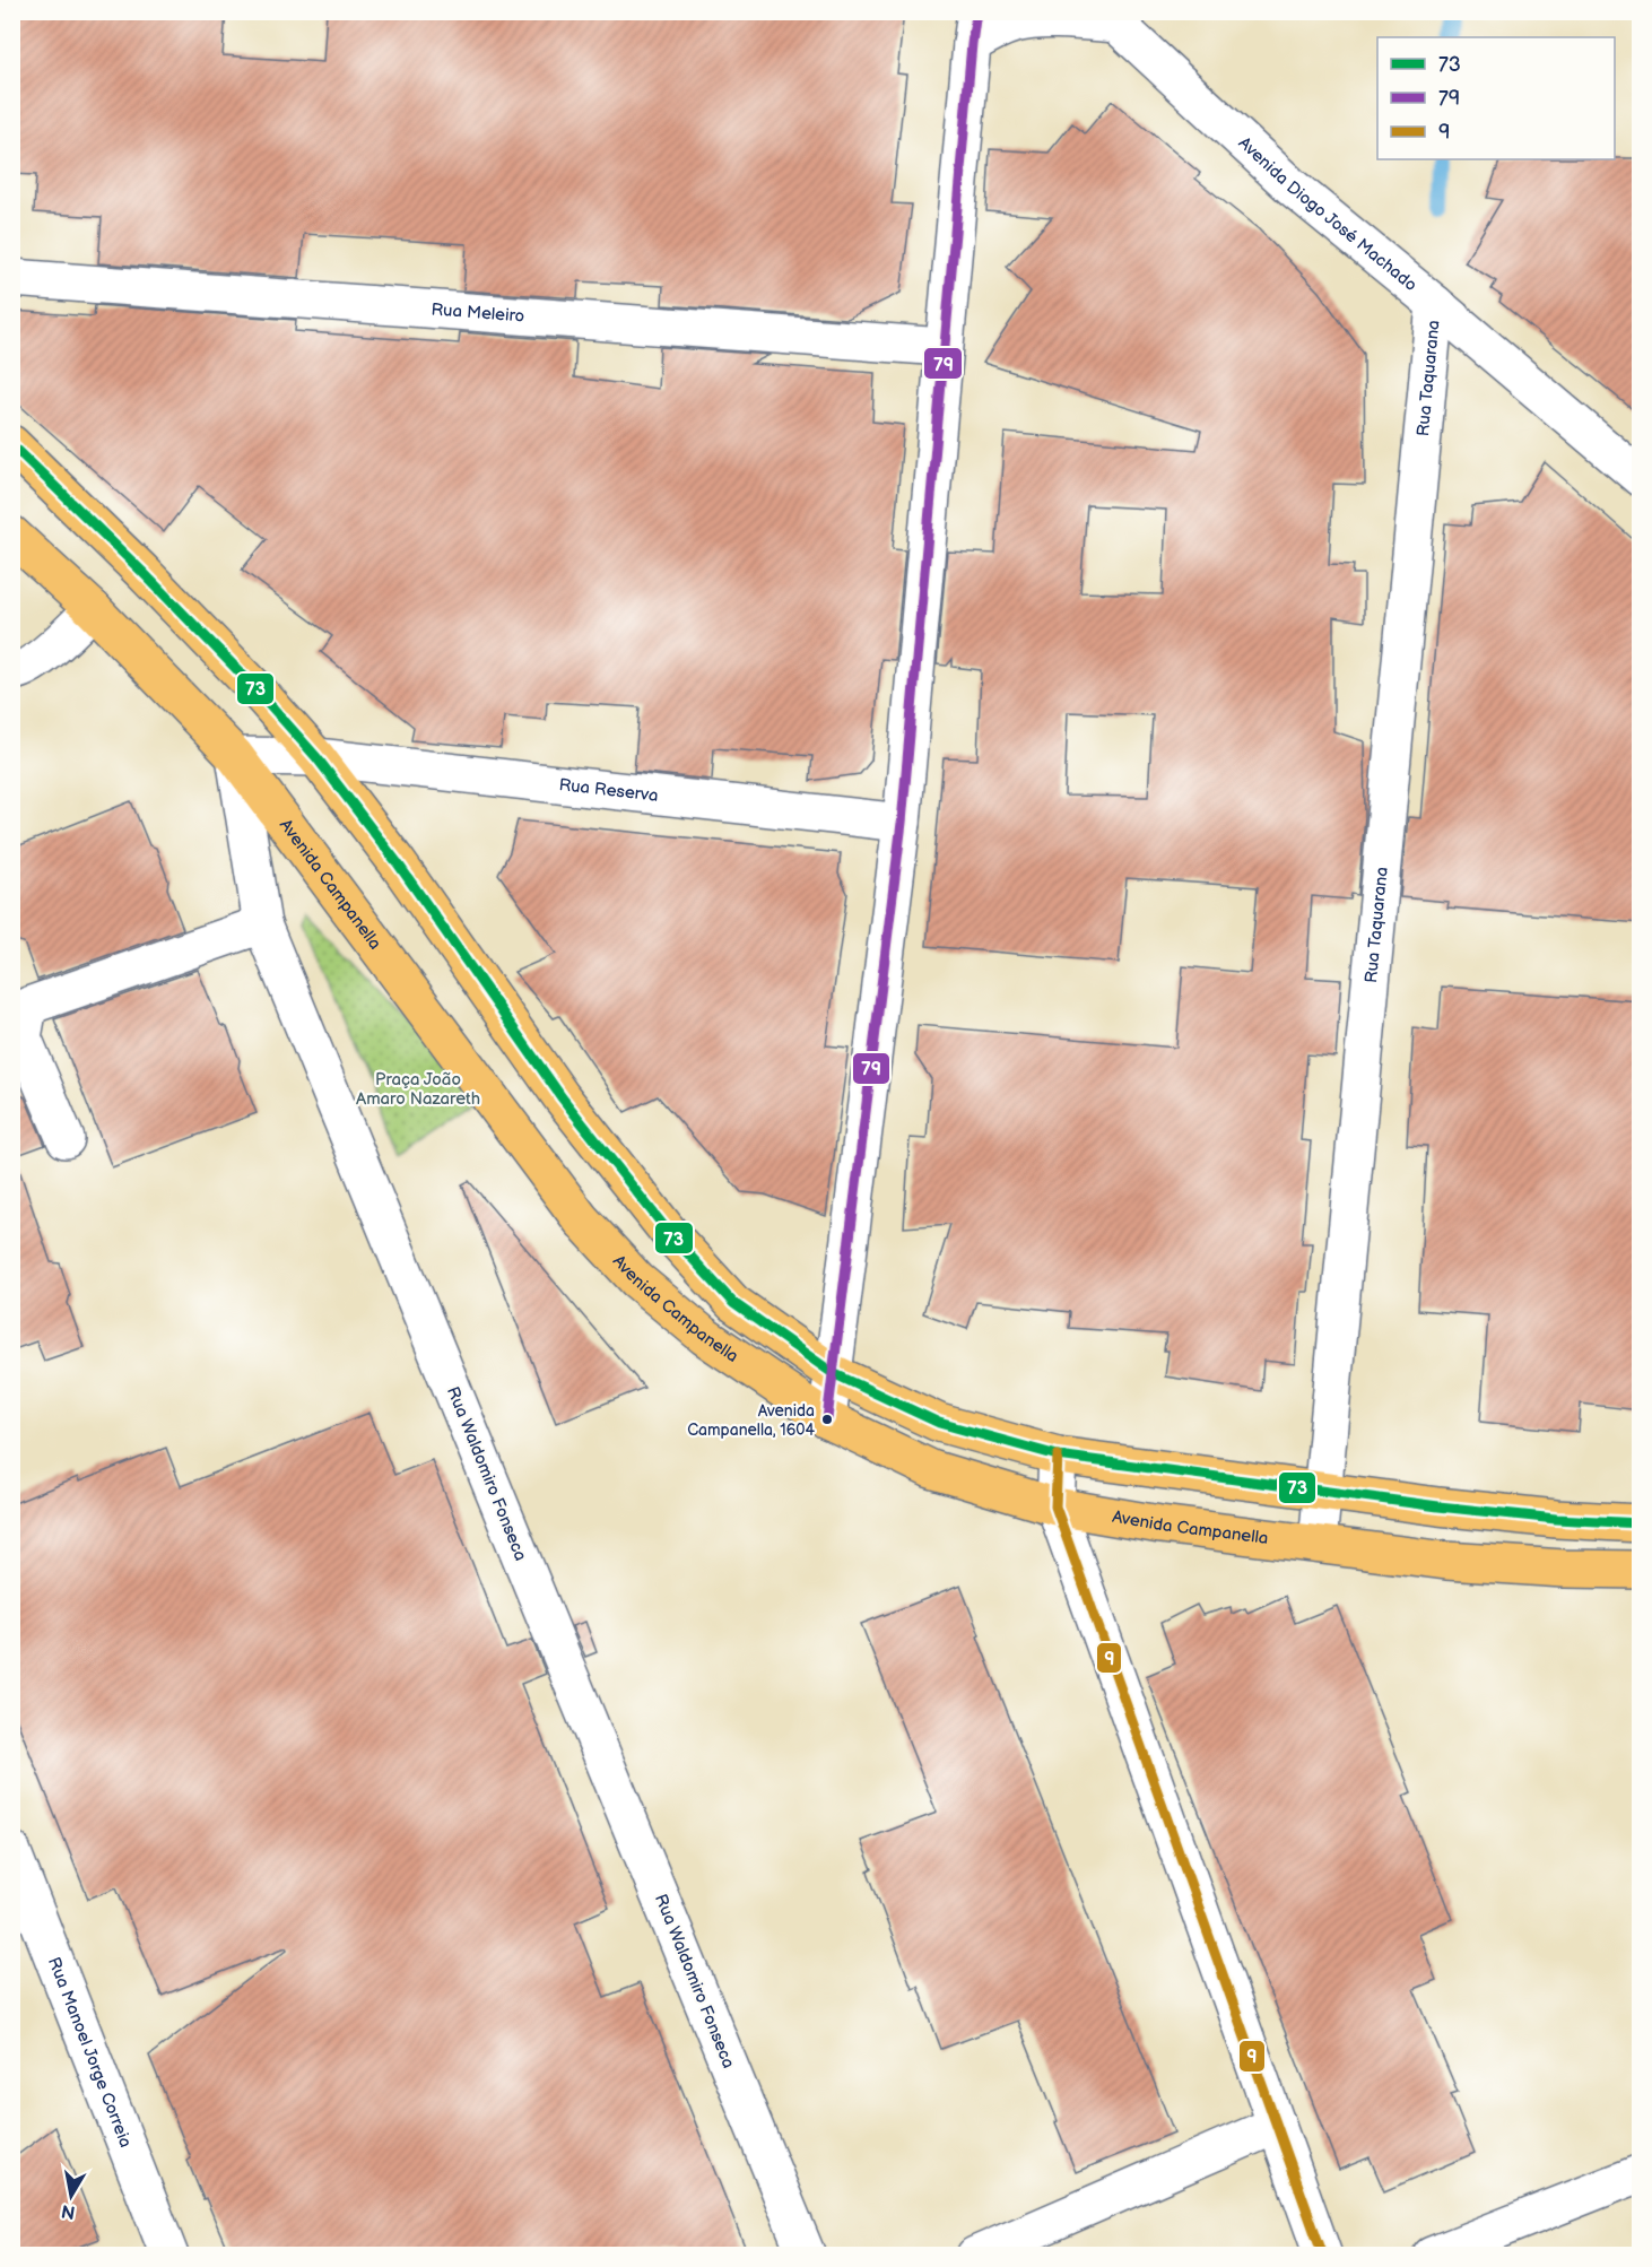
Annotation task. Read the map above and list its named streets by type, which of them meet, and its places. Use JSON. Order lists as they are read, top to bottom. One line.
{"streets":{"main road":["Avenida Campanella"],"street":["Avenida Diogo José Machado","Rua Meleiro","Rua Taquarana","Rua Reserva","Rua Waldomiro Fonseca","Rua Manoel Jorge Correia"]},"crossings":[["Avenida Diogo José Machado","Rua Taquarana"],["Rua Taquarana","Avenida Campanella"],["Avenida Campanella","Rua Waldomiro Fonseca"]],"parks":["Praça João Amaro Nazareth"],"places":["Avenida Campanella, 1604"],"lines":["transit line 79","transit line 73","transit line 9"],"legend":["73","79","9"],"north":"bottom"}
